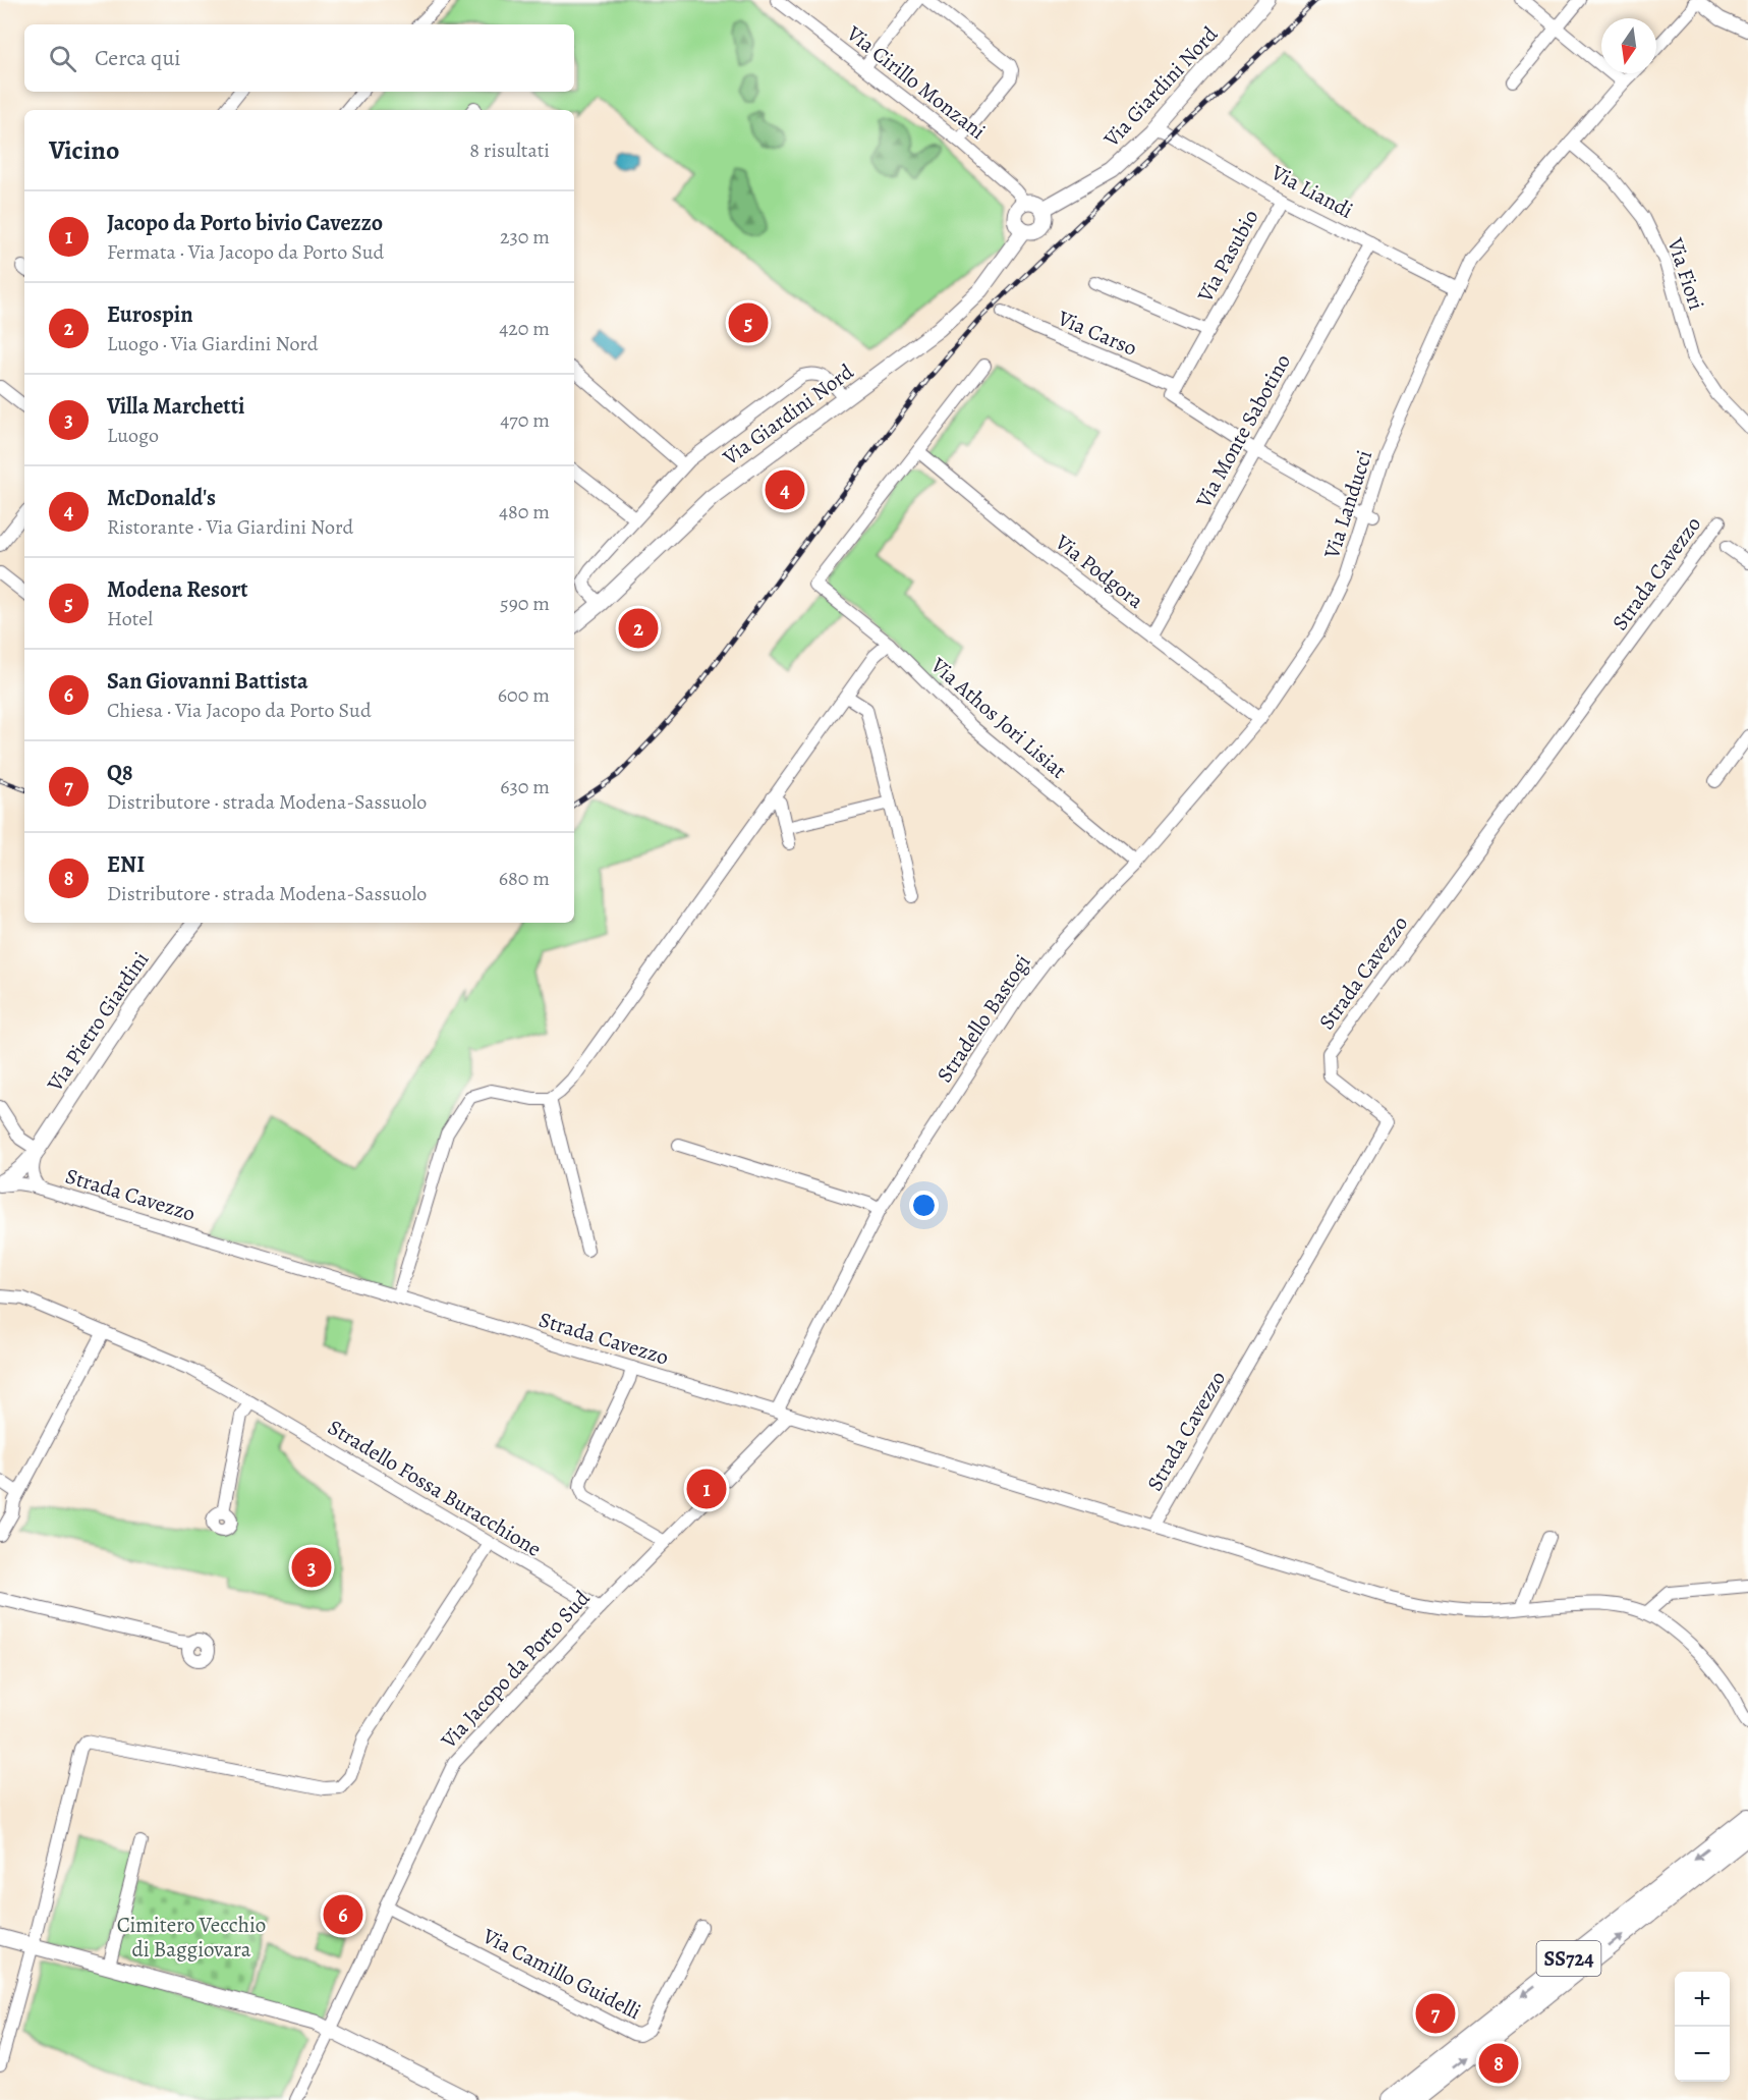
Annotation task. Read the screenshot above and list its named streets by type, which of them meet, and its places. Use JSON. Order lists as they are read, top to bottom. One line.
{"streets":{"highway":["SS724"],"main road":["Via Giardini Nord","Via Pietro Giardini"],"street":["Via Cirillo Monzani","Via Liandi","Via Pasubio","Via Fiori","Via Carso","Via Monte Sabotino","Via Landucci","Via Podgora","Strada Cavezzo","Via Athos Jori Lisiat","Stradello Bastogi","Stradello Fossa Buracchione","Via Jacopo da Porto Sud","Via Camillo Guidelli"]},"crossings":[["Via Cirillo Monzani","Via Giardini Nord"],["Via Giardini Nord","Via Liandi"],["Via Liandi","Via Pasubio"],["Via Liandi","Via Monte Sabotino"],["Via Liandi","Via Landucci"],["Via Pasubio","Via Carso"],["Via Fiori","Via Landucci"],["Via Carso","Via Monte Sabotino"],["Via Carso","Via Landucci"],["Via Monte Sabotino","Via Podgora"],["Via Landucci","Via Podgora"],["Via Landucci","Via Athos Jori Lisiat"],["Via Landucci","Stradello Bastogi"],["Via Podgora","Via Athos Jori Lisiat"],["Strada Cavezzo","Stradello Bastogi"],["Strada Cavezzo","Via Pietro Giardini"],["Strada Cavezzo","Via Jacopo da Porto Sud"],["Via Athos Jori Lisiat","Stradello Bastogi"],["Stradello Bastogi","Via Jacopo da Porto Sud"],["Stradello Fossa Buracchione","Via Jacopo da Porto Sud"],["Via Jacopo da Porto Sud","Via Camillo Guidelli"]],"parks":["Cimitero Vecchio di Baggiovara"],"north":"bottom","page":{"search":"Cerca qui","heading":["Vicino","8 risultati"],"list":[{"mark":"1","name":"Jacopo da Porto bivio Cavezzo","note":"Fermata · Via Jacopo da Porto Sud","value":"230 m"},{"mark":"2","name":"Eurospin","note":"Luogo · Via Giardini Nord","value":"420 m"},{"mark":"3","name":"Villa Marchetti","note":"Luogo","value":"470 m"},{"mark":"4","name":"McDonald's","note":"Ristorante · Via Giardini Nord","value":"480 m"},{"mark":"5","name":"Modena Resort","note":"Hotel","value":"590 m"},{"mark":"6","name":"San Giovanni Battista","note":"Chiesa · Via Jacopo da Porto Sud","value":"600 m"},{"mark":"7","name":"Q8","note":"Distributore · strada Modena-Sassuolo","value":"630 m"},{"mark":"8","name":"ENI","note":"Distributore · strada Modena-Sassuolo","value":"680 m"}],"pins":["5","4","2","1","3","6","7","8"],"map_buttons":["+","−"]}}
